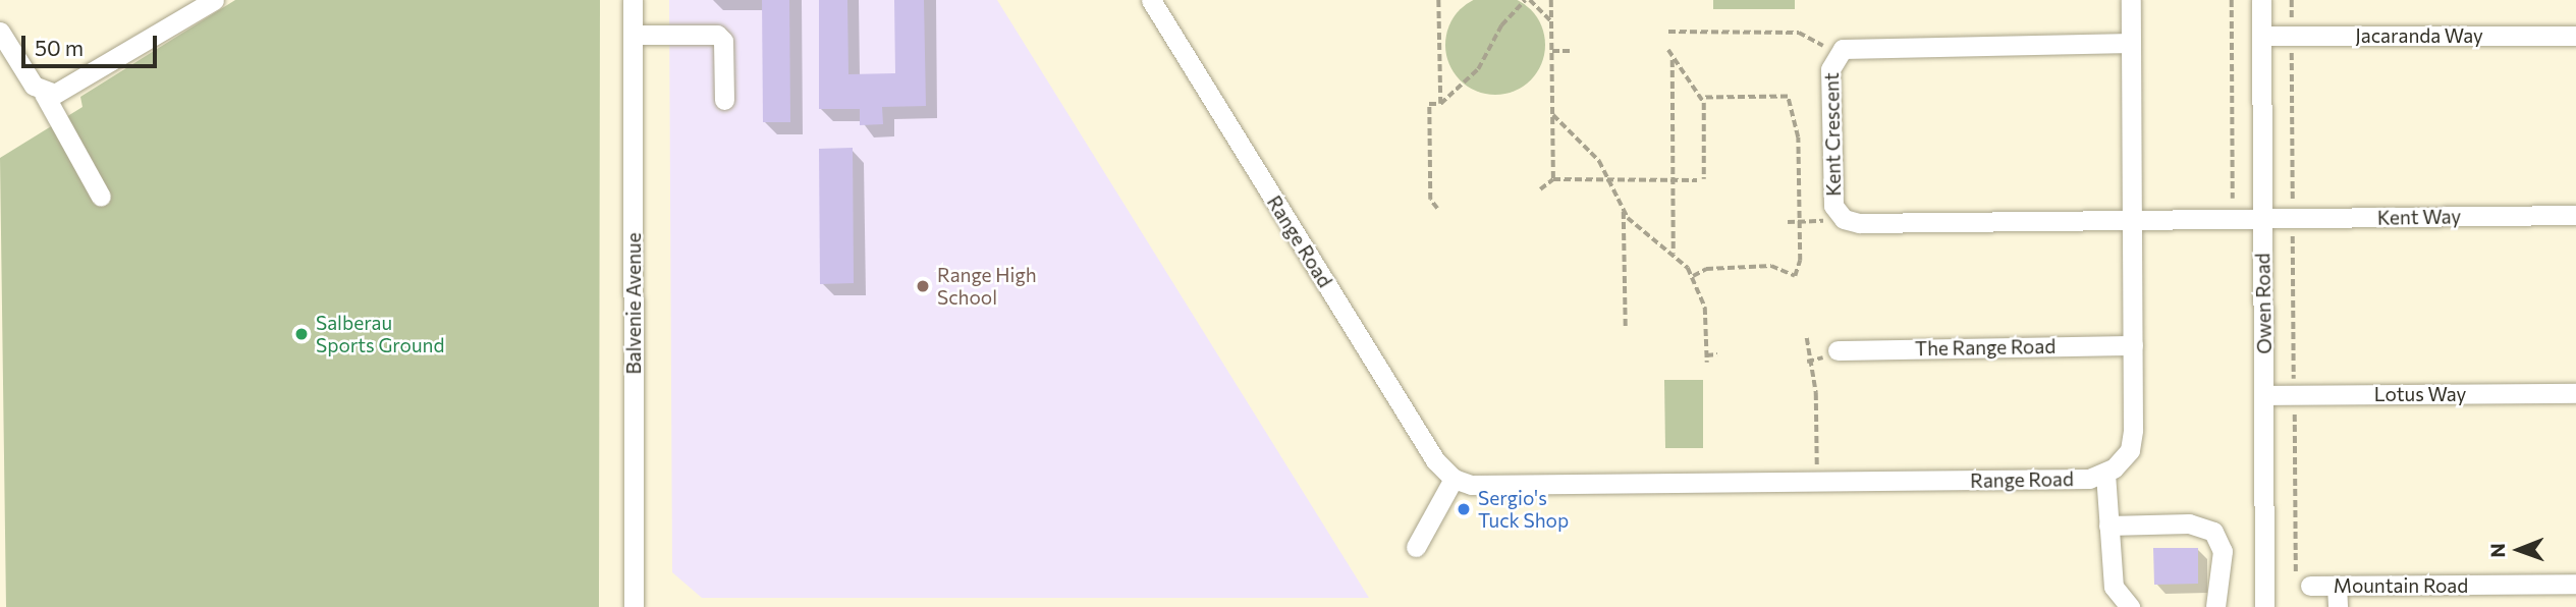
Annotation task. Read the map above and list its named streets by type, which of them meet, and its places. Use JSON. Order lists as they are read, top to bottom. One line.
{"streets":{"street":["Jacaranda Way","Kent Crescent","Kent Way","Range Road","Balvenie Avenue","Owen Road","The Range Road","Lotus Way","Mountain Road"]},"crossings":[["Jacaranda Way","Owen Road"],["Kent Crescent","Kent Way"],["Kent Crescent","Owen Road"],["Kent Way","Owen Road"],["Owen Road","Lotus Way"]],"places":["Range High School","Salberau Sports Ground","Sergio's Tuck Shop"],"scale_bar":"50 m","north":"left"}
